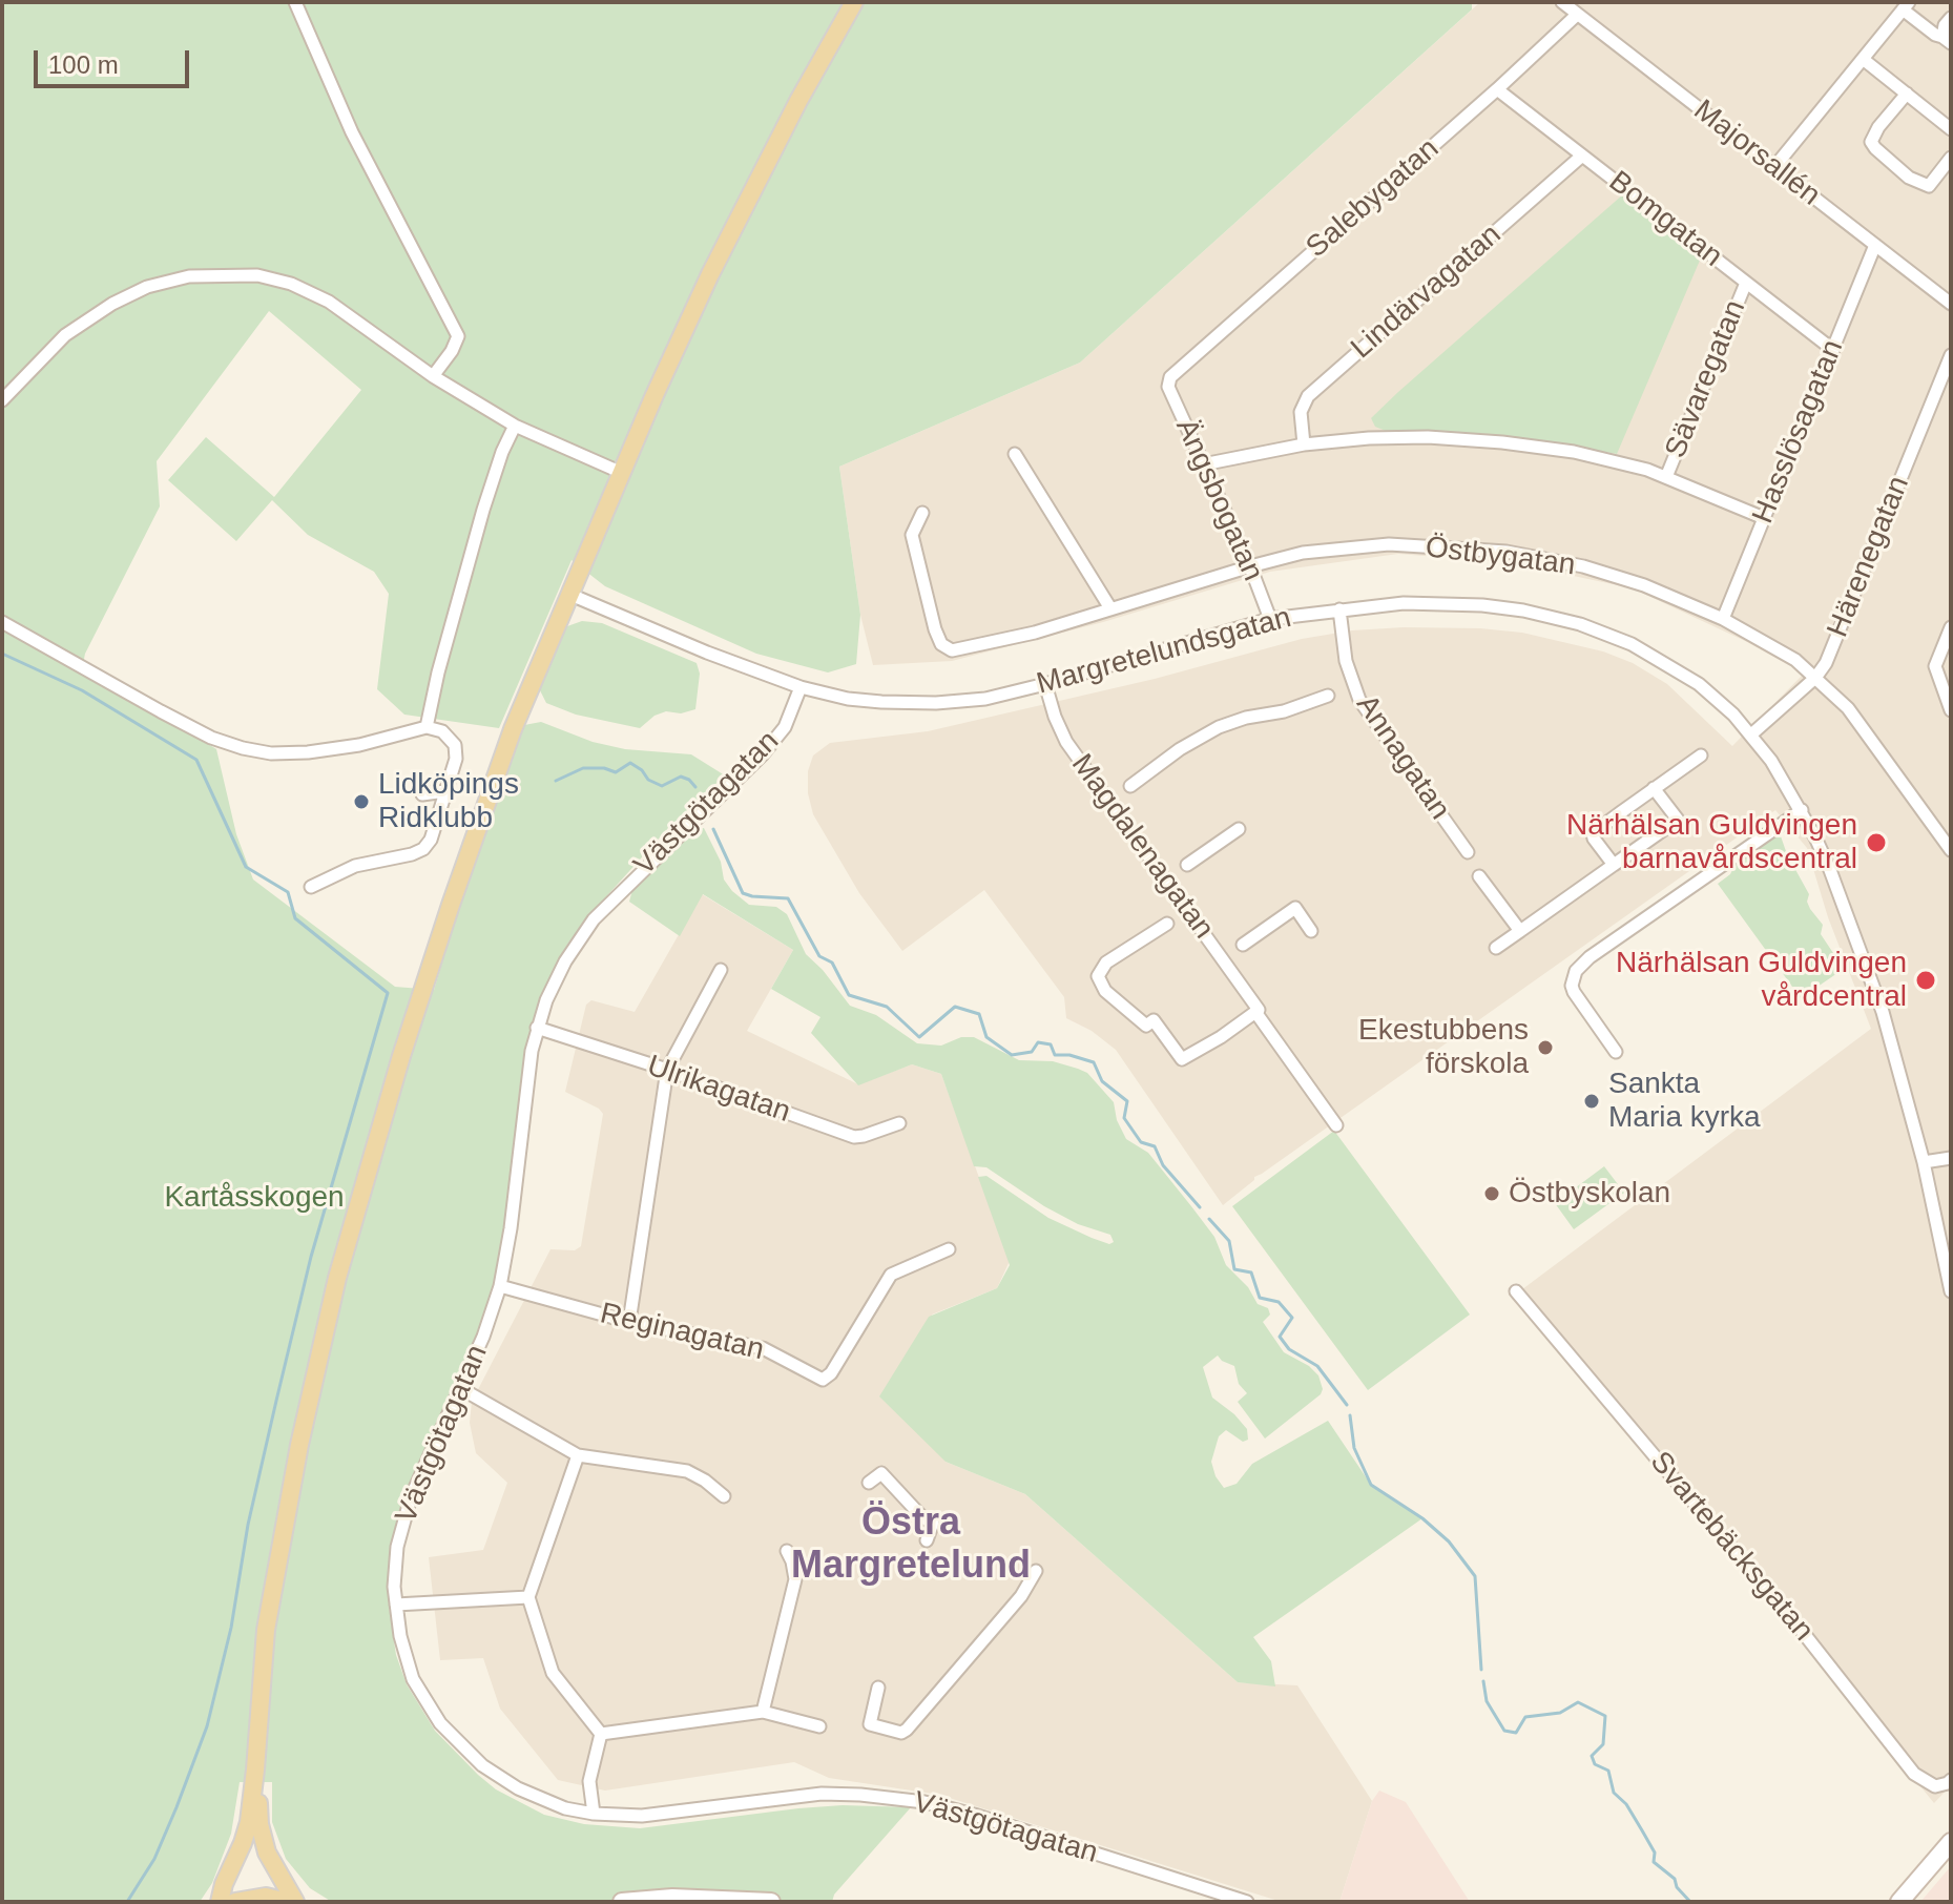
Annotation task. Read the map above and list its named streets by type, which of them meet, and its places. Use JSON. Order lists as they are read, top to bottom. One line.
{"streets":{"street":["Majorsallén","Salebygatan","Bomgatan","Lindärvagatan","Sävaregatan","Hasslösagatan","Ängsbogatan","Östbygatan","Härenegatan","Margretelundsgatan","Annagatan","Västgötagatan","Magdalenagatan","Ulrikagatan","Reginagatan","Svartebäcksgatan"]},"crossings":[["Majorsallén","Salebygatan"],["Majorsallén","Hasslösagatan"],["Salebygatan","Bomgatan"],["Salebygatan","Ängsbogatan"],["Bomgatan","Lindärvagatan"],["Bomgatan","Sävaregatan"],["Bomgatan","Hasslösagatan"],["Hasslösagatan","Östbygatan"],["Ängsbogatan","Östbygatan"],["Ängsbogatan","Margretelundsgatan"],["Östbygatan","Härenegatan"],["Härenegatan","Margretelundsgatan"],["Margretelundsgatan","Annagatan"],["Margretelundsgatan","Västgötagatan"],["Margretelundsgatan","Magdalenagatan"],["Västgötagatan","Ulrikagatan"],["Västgötagatan","Reginagatan"]],"districts":["Östra Margretelund"],"parks":["Kartåsskogen"],"places":["Lidköpings Ridklubb","Närhälsan Guldvingen barnavårdscentral","Närhälsan Guldvingen vårdcentral","Ekestubbens förskola","Sankta Maria kyrka","Östbyskolan"],"scale_bar":"100 m"}
